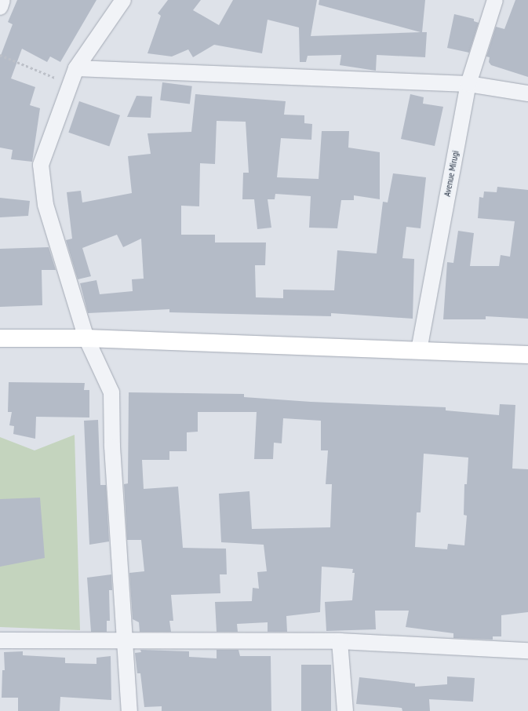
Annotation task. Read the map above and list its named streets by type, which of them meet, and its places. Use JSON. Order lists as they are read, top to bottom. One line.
{"streets":{"street":["Avenue Mirugi"]}}
